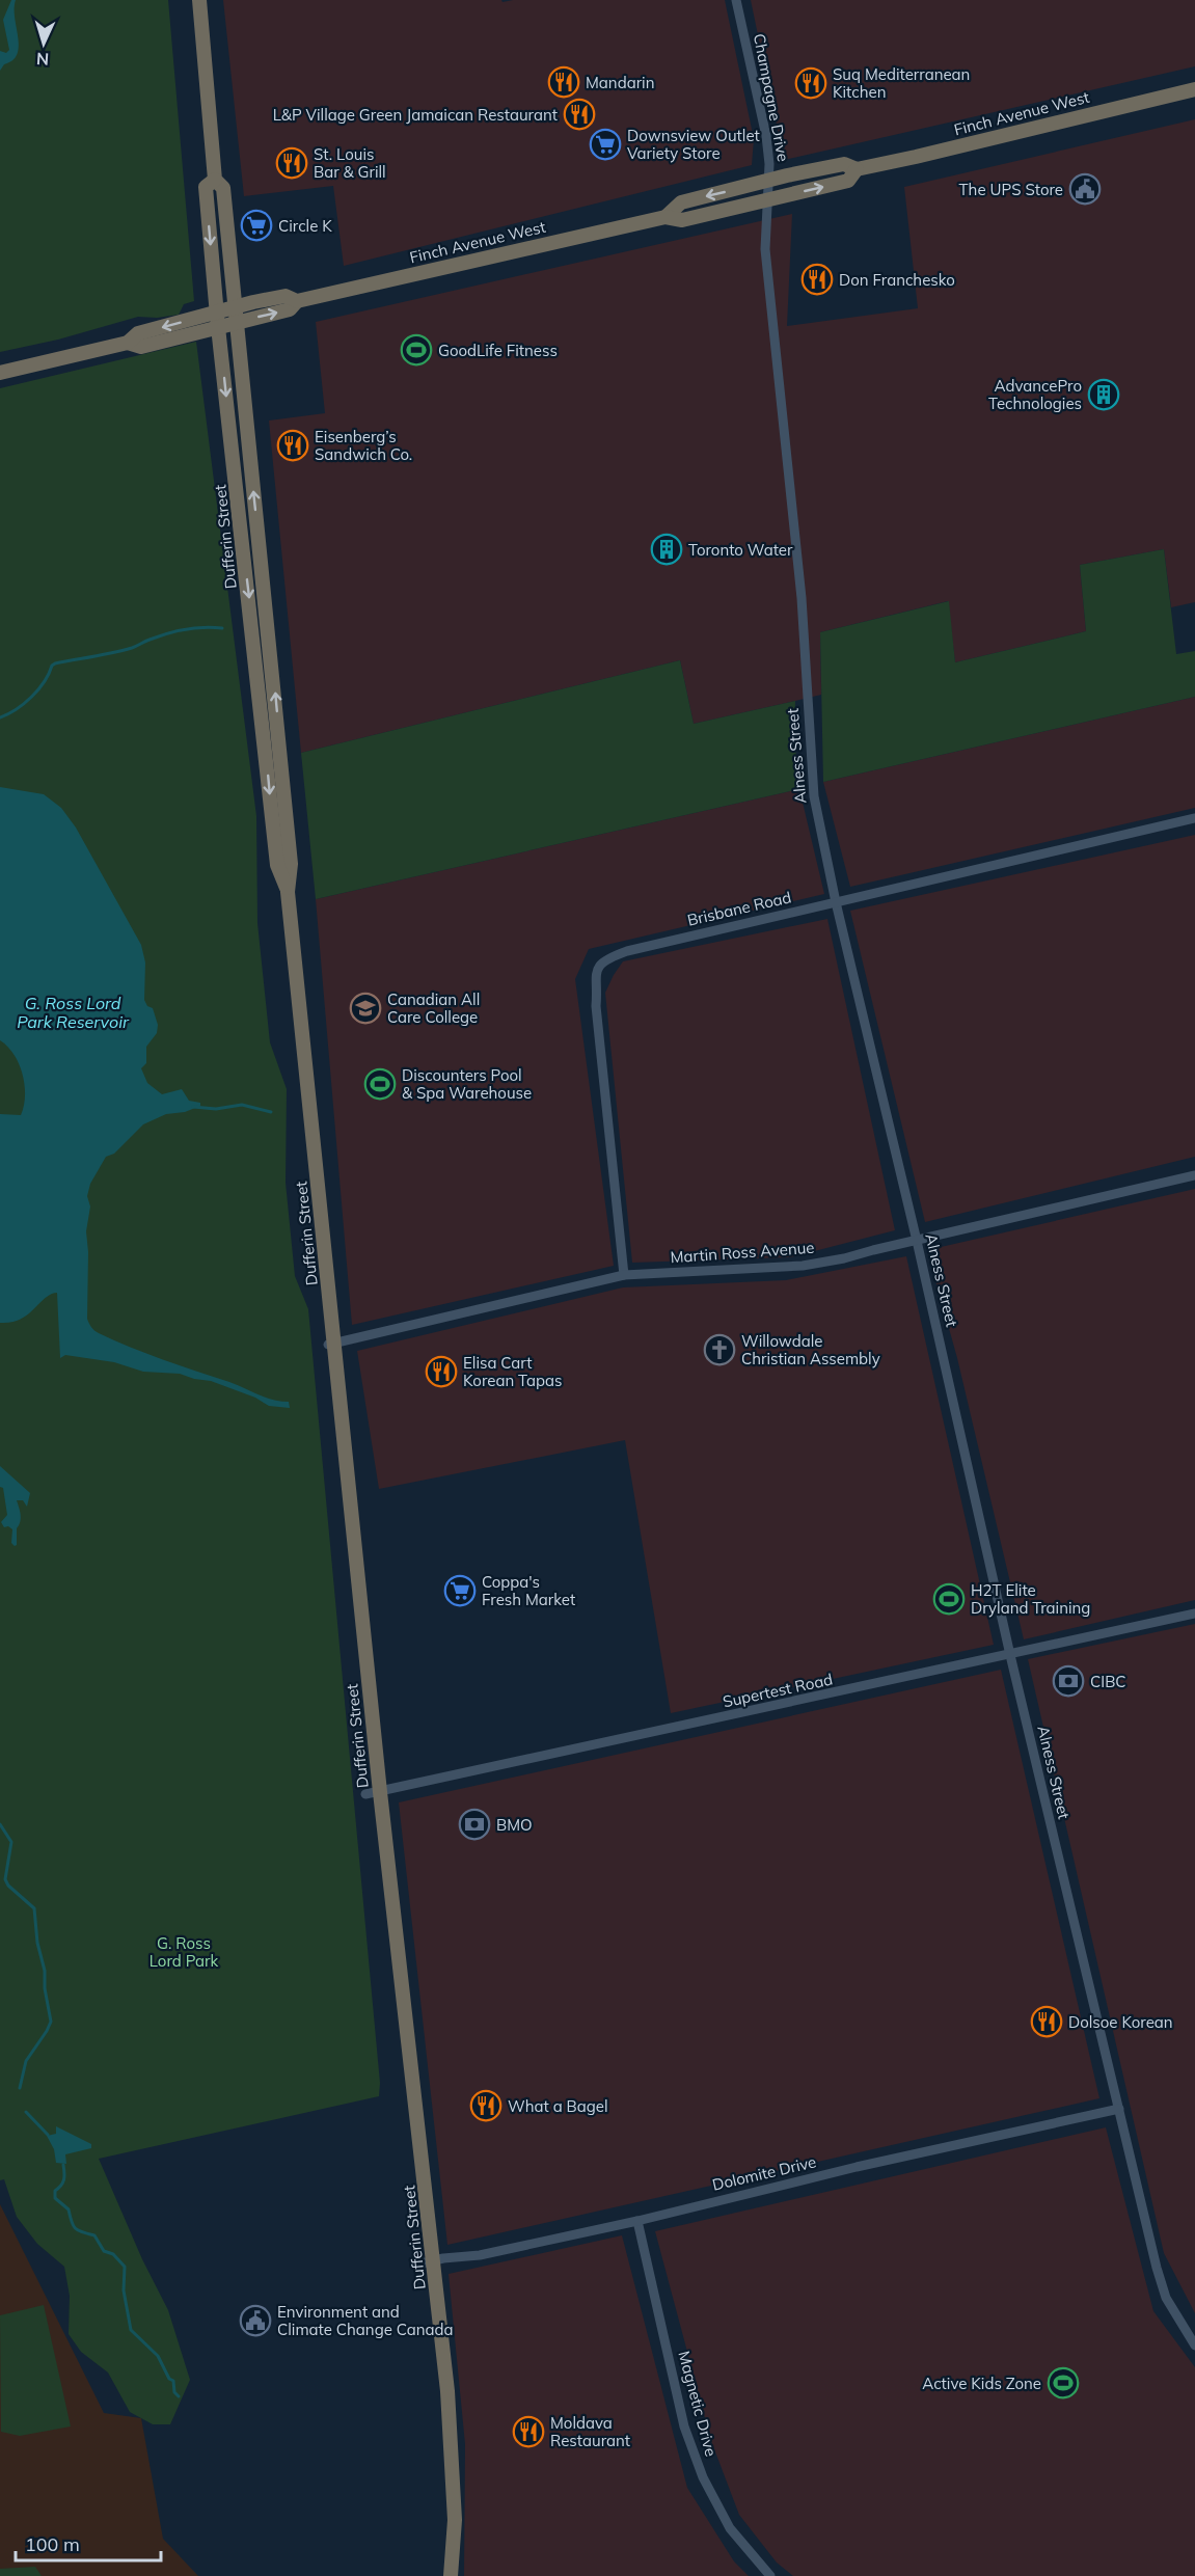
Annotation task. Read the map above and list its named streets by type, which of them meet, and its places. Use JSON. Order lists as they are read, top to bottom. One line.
{"streets":{"main road":["Finch Avenue West","Dufferin Street"],"street":["Champagne Drive","Alness Street","Brisbane Road","Martin Ross Avenue","Supertest Road","Dolomite Drive","Magnetic Drive"]},"crossings":[["Champagne Drive","Finch Avenue West"],["Champagne Drive","Alness Street"],["Finch Avenue West","Dufferin Street"],["Finch Avenue West","Alness Street"],["Dufferin Street","Martin Ross Avenue"],["Dufferin Street","Supertest Road"],["Dufferin Street","Dolomite Drive"],["Alness Street","Brisbane Road"],["Alness Street","Martin Ross Avenue"],["Alness Street","Supertest Road"],["Alness Street","Dolomite Drive"],["Brisbane Road","Martin Ross Avenue"],["Dolomite Drive","Magnetic Drive"]],"water":["G. Ross Lord Park Reservoir"],"parks":["G. Ross Lord Park"],"places":{"restaurant":["Mandarin","Suq Mediterranean Kitchen","L&P Village Green Jamaican Restaurant","St. Louis Bar & Grill","Don Franchesko","Eisenberg’s Sandwich Co.","Elisa Cart Korean Tapas","Dolsoe Korean","What a Bagel","Moldava Restaurant"],"supermarket":["Downsview Outlet Variety Store","Circle K","Coppa's Fresh Market"],"public building":["The UPS Store","Environment and Climate Change Canada"],"sports":["GoodLife Fitness","Discounters Pool & Spa Warehouse","H2T Elite Dryland Training","Active Kids Zone"],"building":["AdvancePro Technologies","Toronto Water"],"school or university":["Canadian All Care College"],"church":["Willowdale Christian Assembly"],"bank":["CIBC","BMO"]},"scale_bar":"100 m","north":"bottom"}
